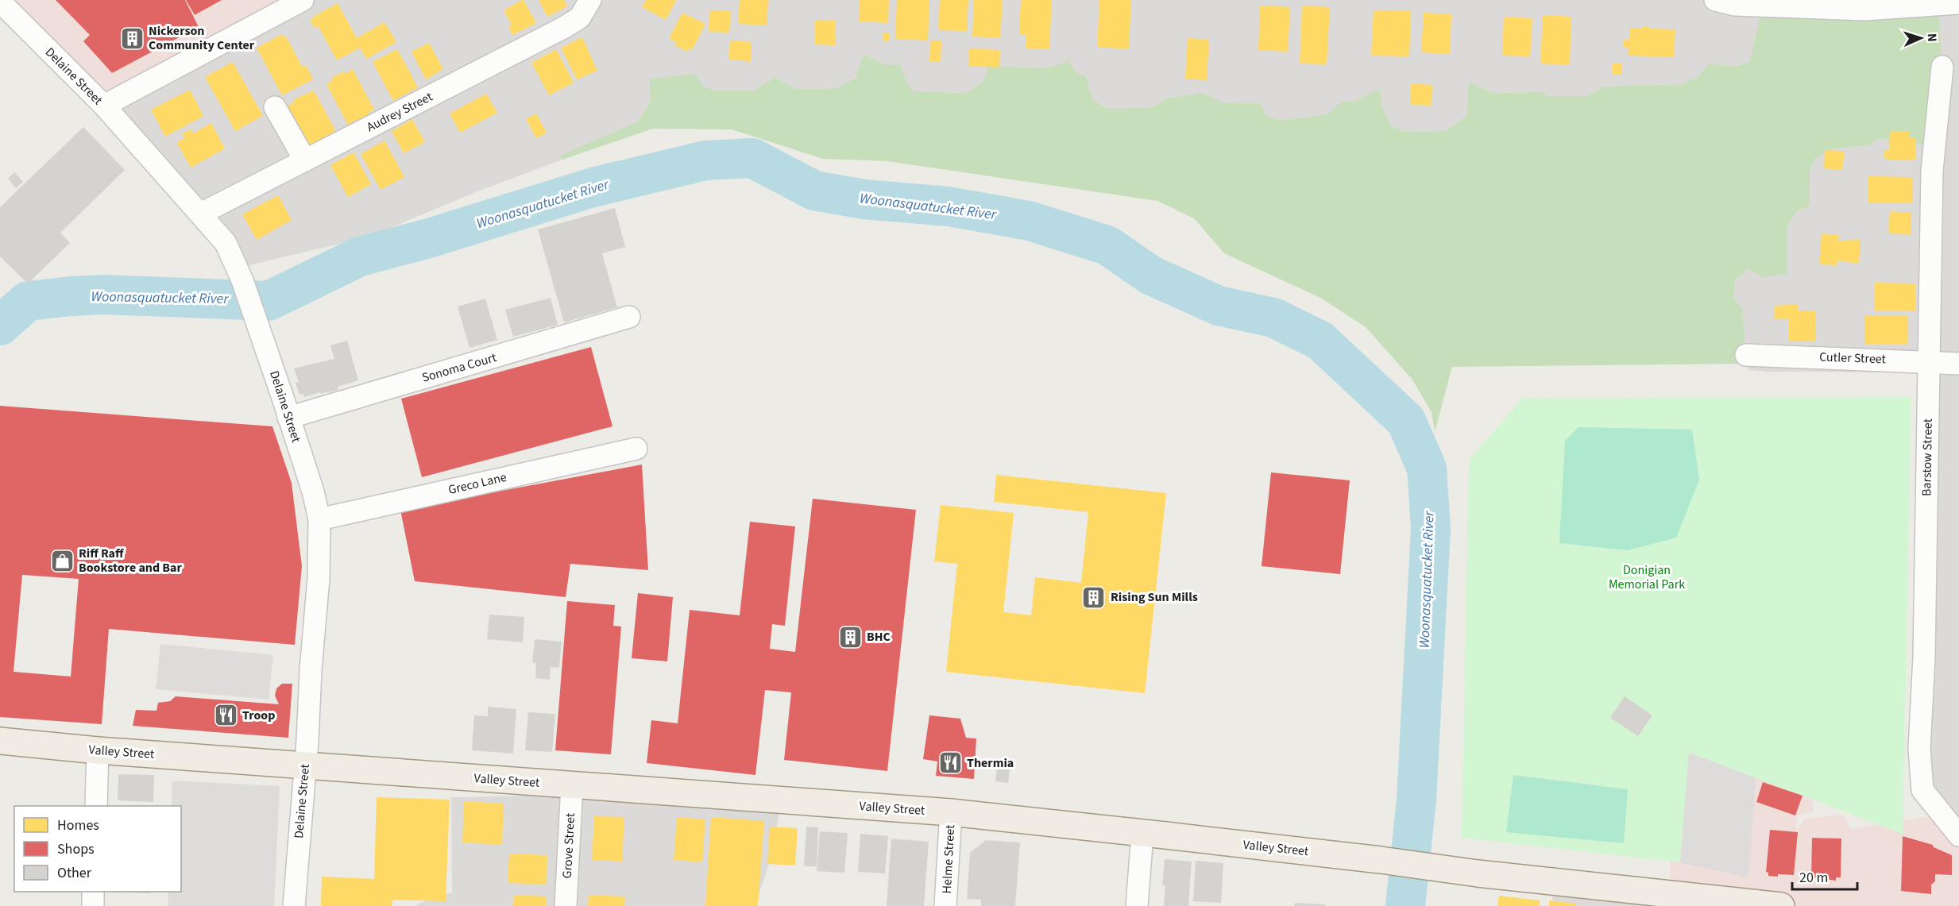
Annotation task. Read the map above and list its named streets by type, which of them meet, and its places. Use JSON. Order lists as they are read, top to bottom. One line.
{"streets":{"main road":["Valley Street"],"street":["Delaine Street","Audrey Street","Cutler Street","Sonoma Court","Barstow Street","Greco Lane","Grove Street","Helme Street"]},"crossings":[["Delaine Street","Audrey Street"],["Delaine Street","Sonoma Court"],["Delaine Street","Greco Lane"],["Delaine Street","Valley Street"],["Cutler Street","Barstow Street"],["Valley Street","Grove Street"],["Valley Street","Helme Street"]],"water":["Woonasquatucket River"],"parks":["Donigian Memorial Park"],"places":{"building":["Nickerson Community Center","Rising Sun Mills","BHC"],"shop":["Riff Raff Bookstore and Bar"],"restaurant":["Troop","Thermia"]},"legend":["Homes","Shops","Other"],"scale_bar":"20 m","north":"right"}
